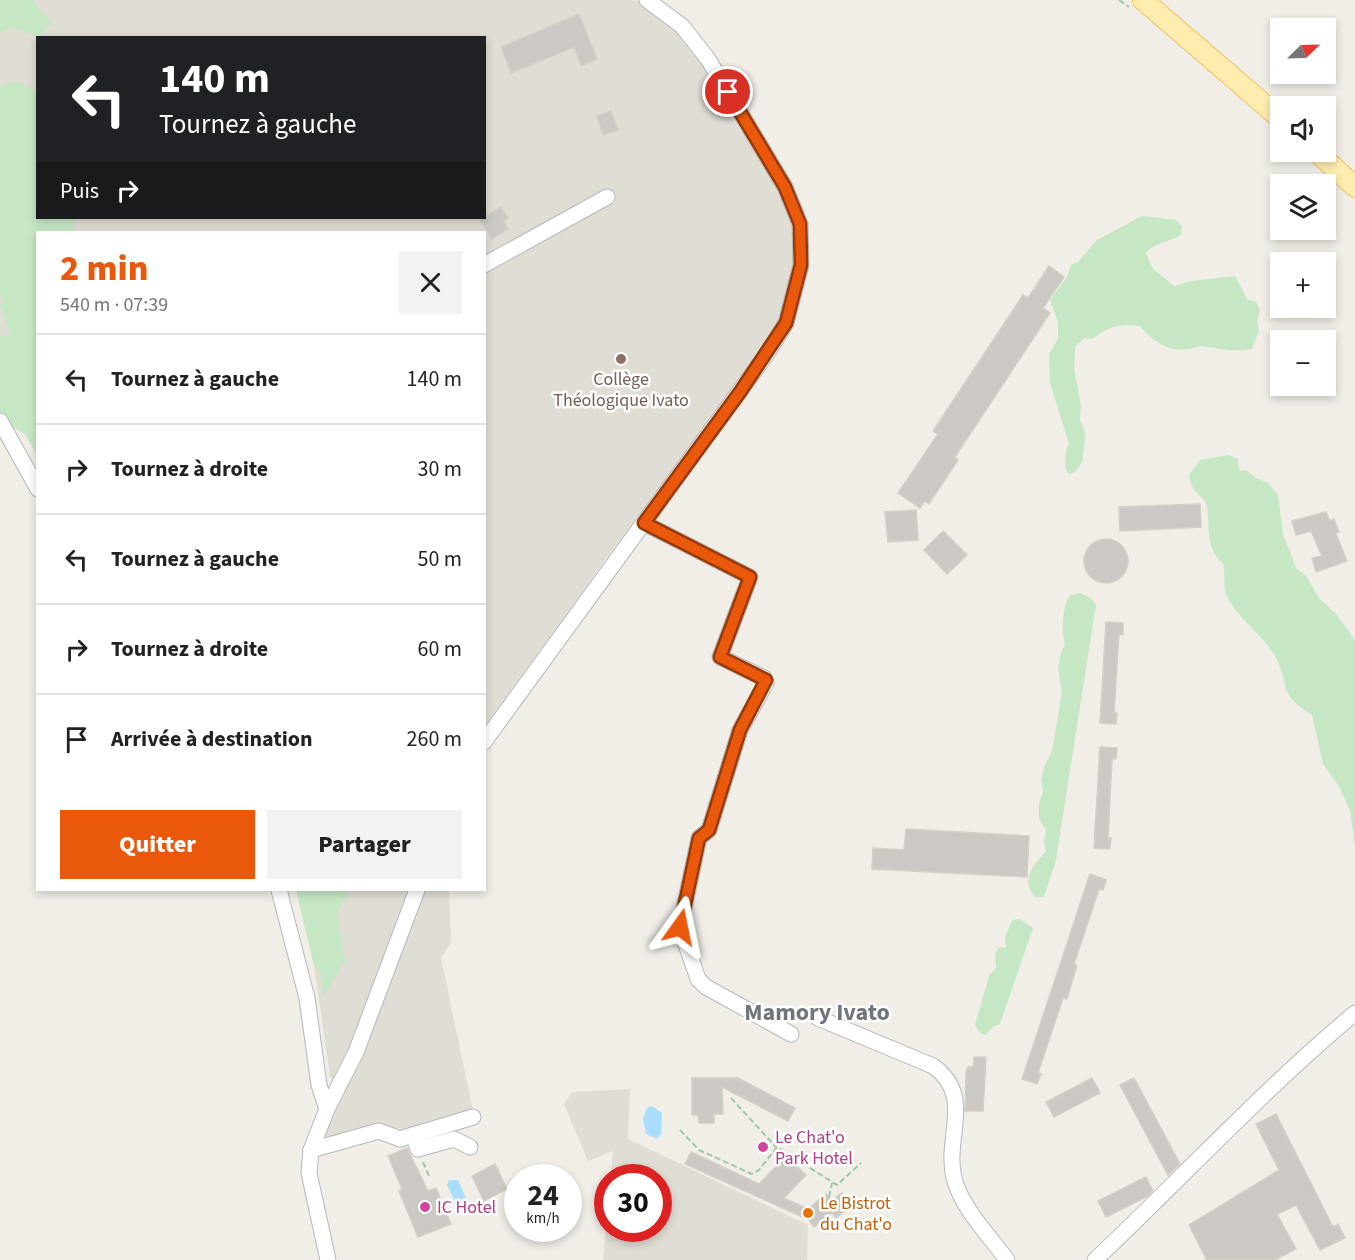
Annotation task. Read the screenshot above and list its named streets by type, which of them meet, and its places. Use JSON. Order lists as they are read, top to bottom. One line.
{"districts":["Mamory Ivato"],"places":["Collège Théologique Ivato","Le Chat'o Park Hotel","IC Hotel","Le Bistrot du Chat'o"],"north":"top right","page":{"map_buttons":["+","−"],"turn":["140 m","Tournez à gauche"],"then":"Puis","heading":["2 min","540 m · 07:39"],"list":[{"name":"Tournez à gauche","value":"140 m"},{"name":"Tournez à droite","value":"30 m"},{"name":"Tournez à gauche","value":"50 m"},{"name":"Tournez à droite","value":"60 m"},{"name":"Arrivée à destination","value":"260 m"}],"buttons":["Quitter","Partager"],"speed":"24 km/h","limit":"30"}}
